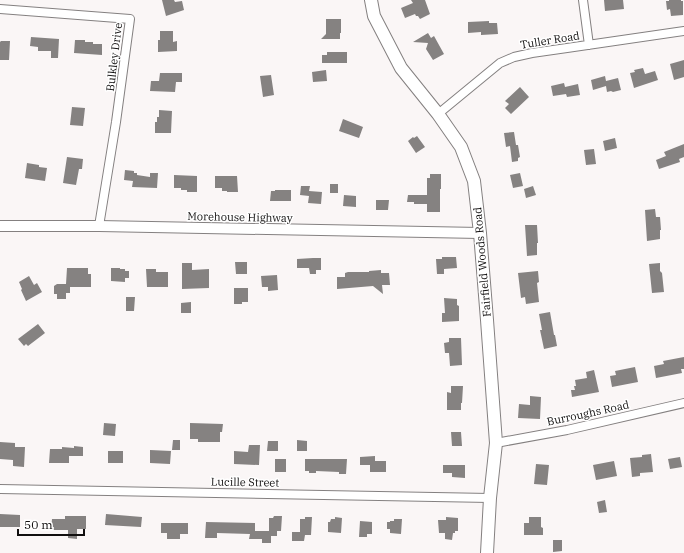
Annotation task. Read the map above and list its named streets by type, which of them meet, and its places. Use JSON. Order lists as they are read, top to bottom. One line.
{"streets":{"main road":["Fairfield Woods Road"],"street":["Tuller Road","Bulkley Drive","Morehouse Highway","Burroughs Road","Lucille Street"]},"crossings":[["Tuller Road","Fairfield Woods Road"],["Bulkley Drive","Morehouse Highway"],["Morehouse Highway","Fairfield Woods Road"],["Fairfield Woods Road","Burroughs Road"],["Fairfield Woods Road","Lucille Street"]],"scale_bar":"50 m"}
